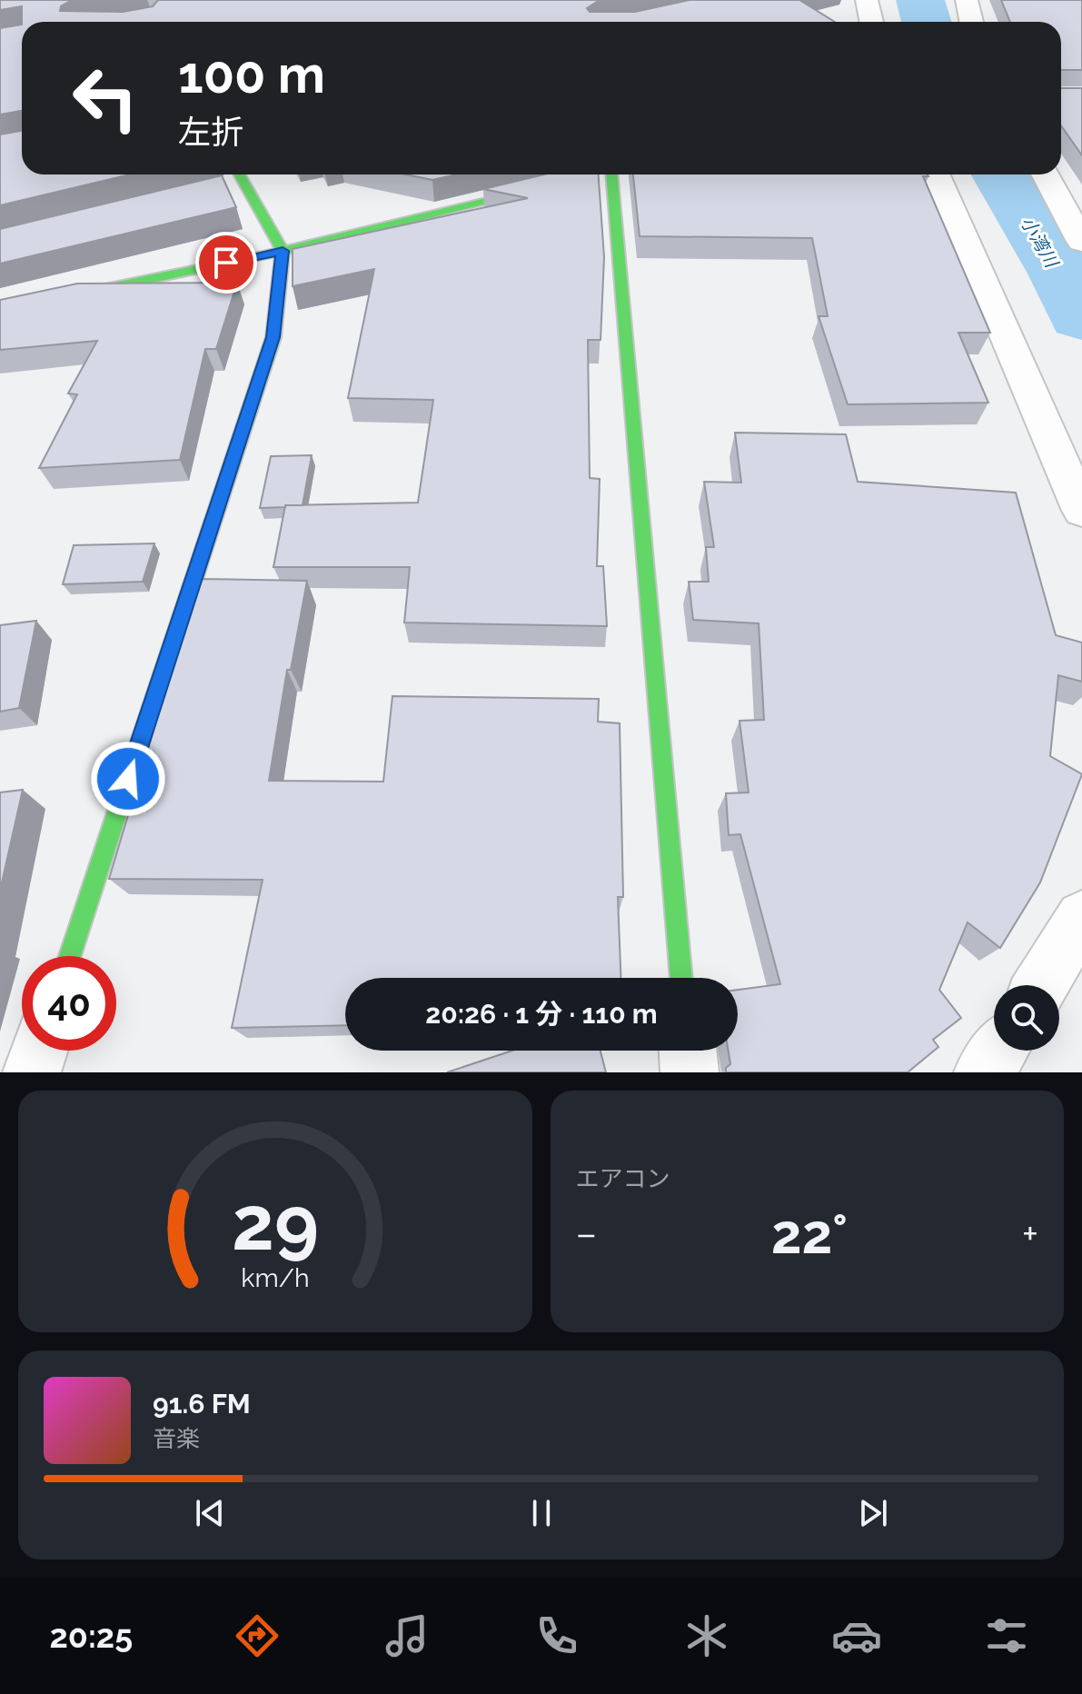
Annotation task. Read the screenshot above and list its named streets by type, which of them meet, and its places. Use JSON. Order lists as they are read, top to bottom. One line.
{"water":["小湾川"],"page":{"turn":["100 m","左折"],"limit":"40","trip":"20:26 · 1 分 · 110 m","tile":"エアコン","heat":["−","22°","+"],"song":["91.6 FM","音楽"],"tabs":"20:25","gauge":["29","km/h"]}}
